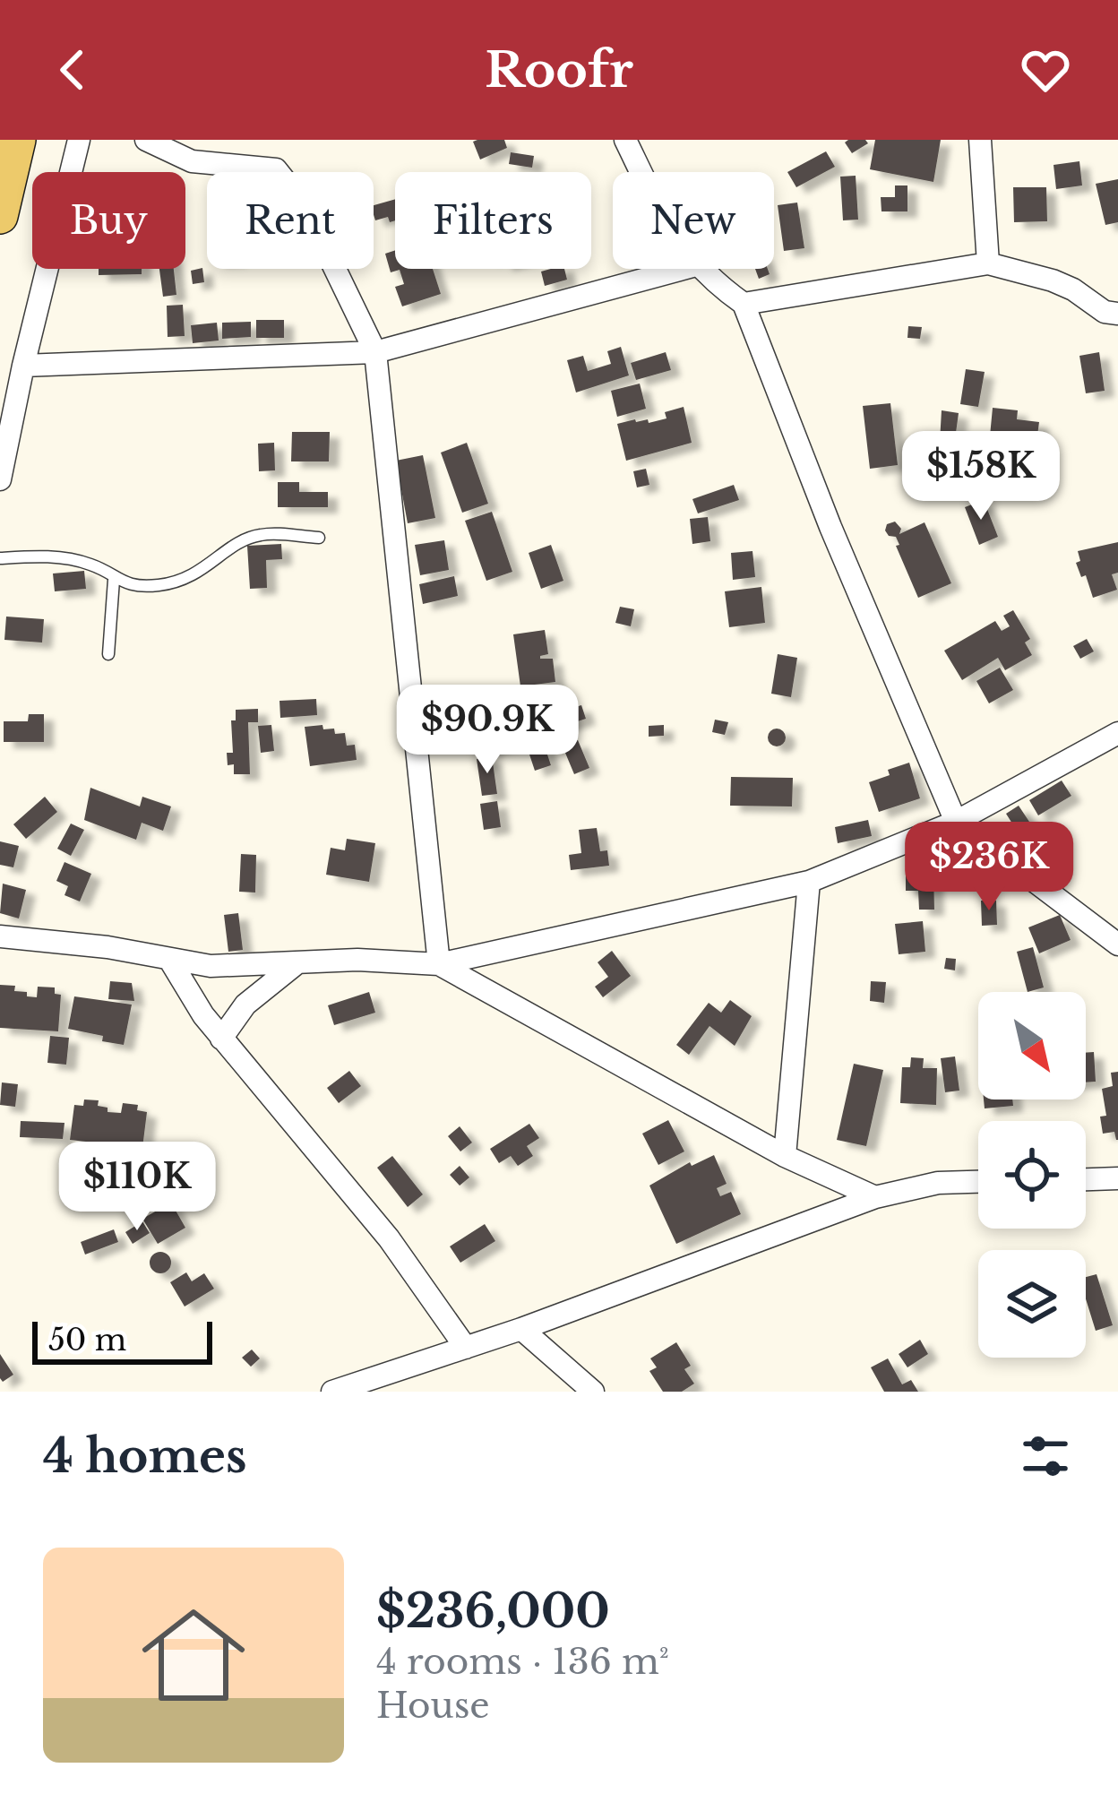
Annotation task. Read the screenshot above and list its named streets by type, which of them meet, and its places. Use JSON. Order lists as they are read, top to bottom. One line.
{"scale_bar":"50 m","north":"bottom right","page":{"header":"Roofr","chip":["Buy","Rent","Filters","New"],"price":["$158K","$90.9K","$236K","$110K"],"scale":"50 m","heading":"4 homes","list":[{"name":"$236,000","note":"4 rooms · 136 m² · House"}]}}
